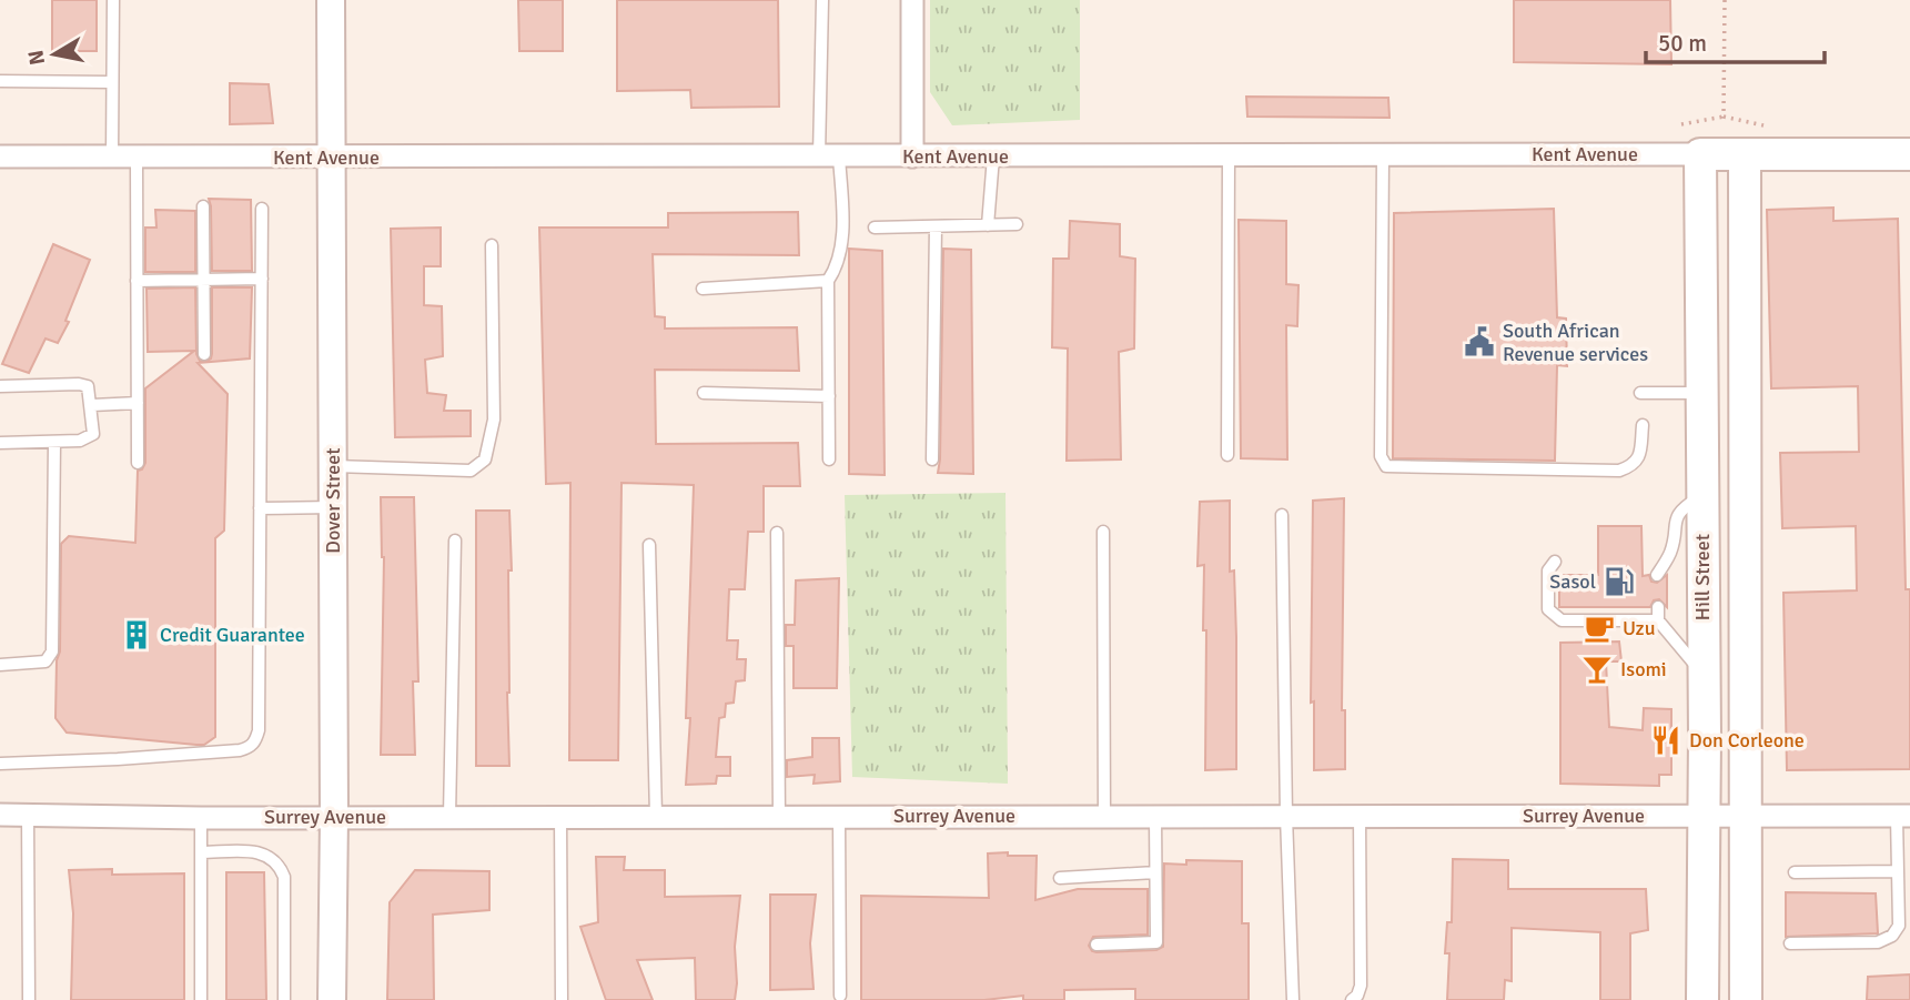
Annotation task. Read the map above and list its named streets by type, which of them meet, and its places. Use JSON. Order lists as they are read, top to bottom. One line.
{"streets":{"main road":["Kent Avenue","Hill Street"],"street":["Dover Street","Surrey Avenue"]},"crossings":[["Kent Avenue","Dover Street"],["Kent Avenue","Hill Street"],["Dover Street","Surrey Avenue"],["Hill Street","Surrey Avenue"]],"places":{"public building":["South African Revenue services"],"fuel station":["Sasol"],"cafe":["Uzu"],"building":["Credit Guarantee"],"bar":["Isomi"],"restaurant":["Don Corleone"]},"scale_bar":"50 m","north":"left"}
